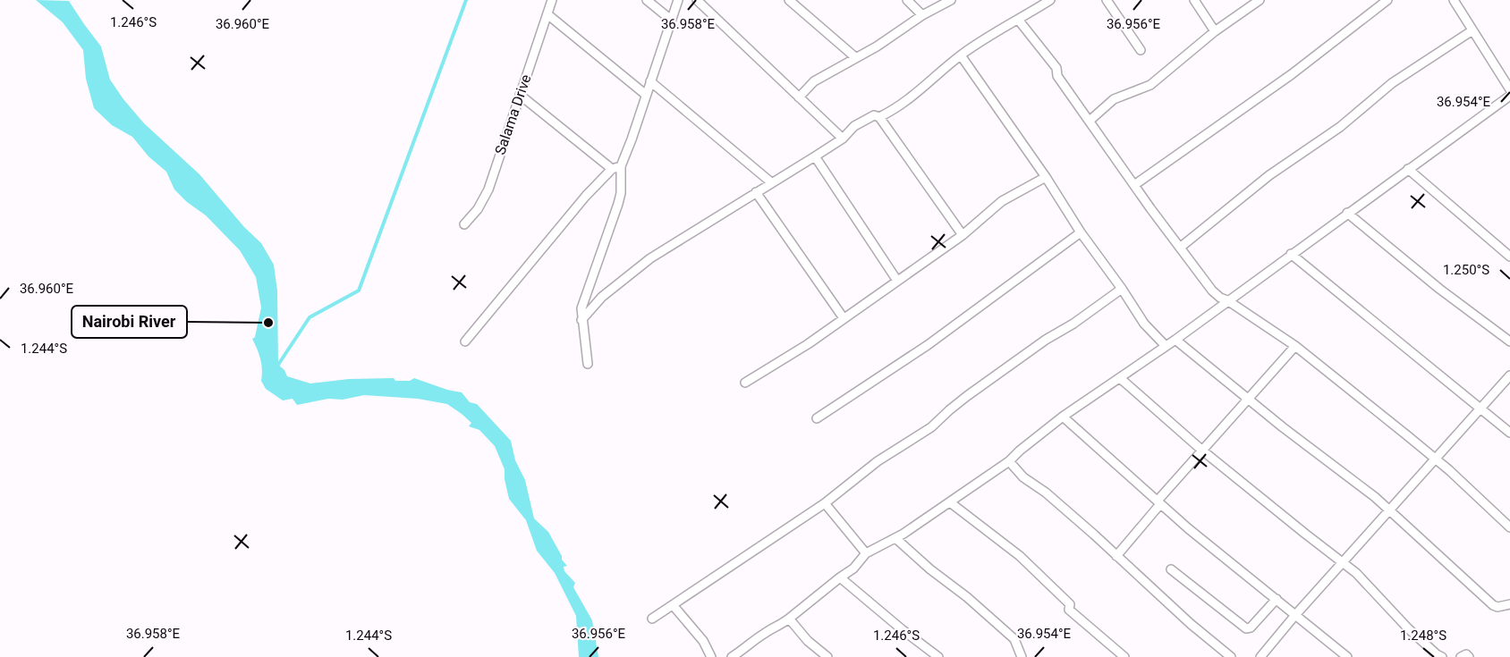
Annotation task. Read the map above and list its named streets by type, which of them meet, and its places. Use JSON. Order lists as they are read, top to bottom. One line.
{"streets":{"street":["Salama Drive"]},"places":["Nairobi River"],"coordinates":["1.246°S","36.960°E","36.958°E","36.956°E","36.954°E","1.250°S","1.244°S","1.248°S"]}
